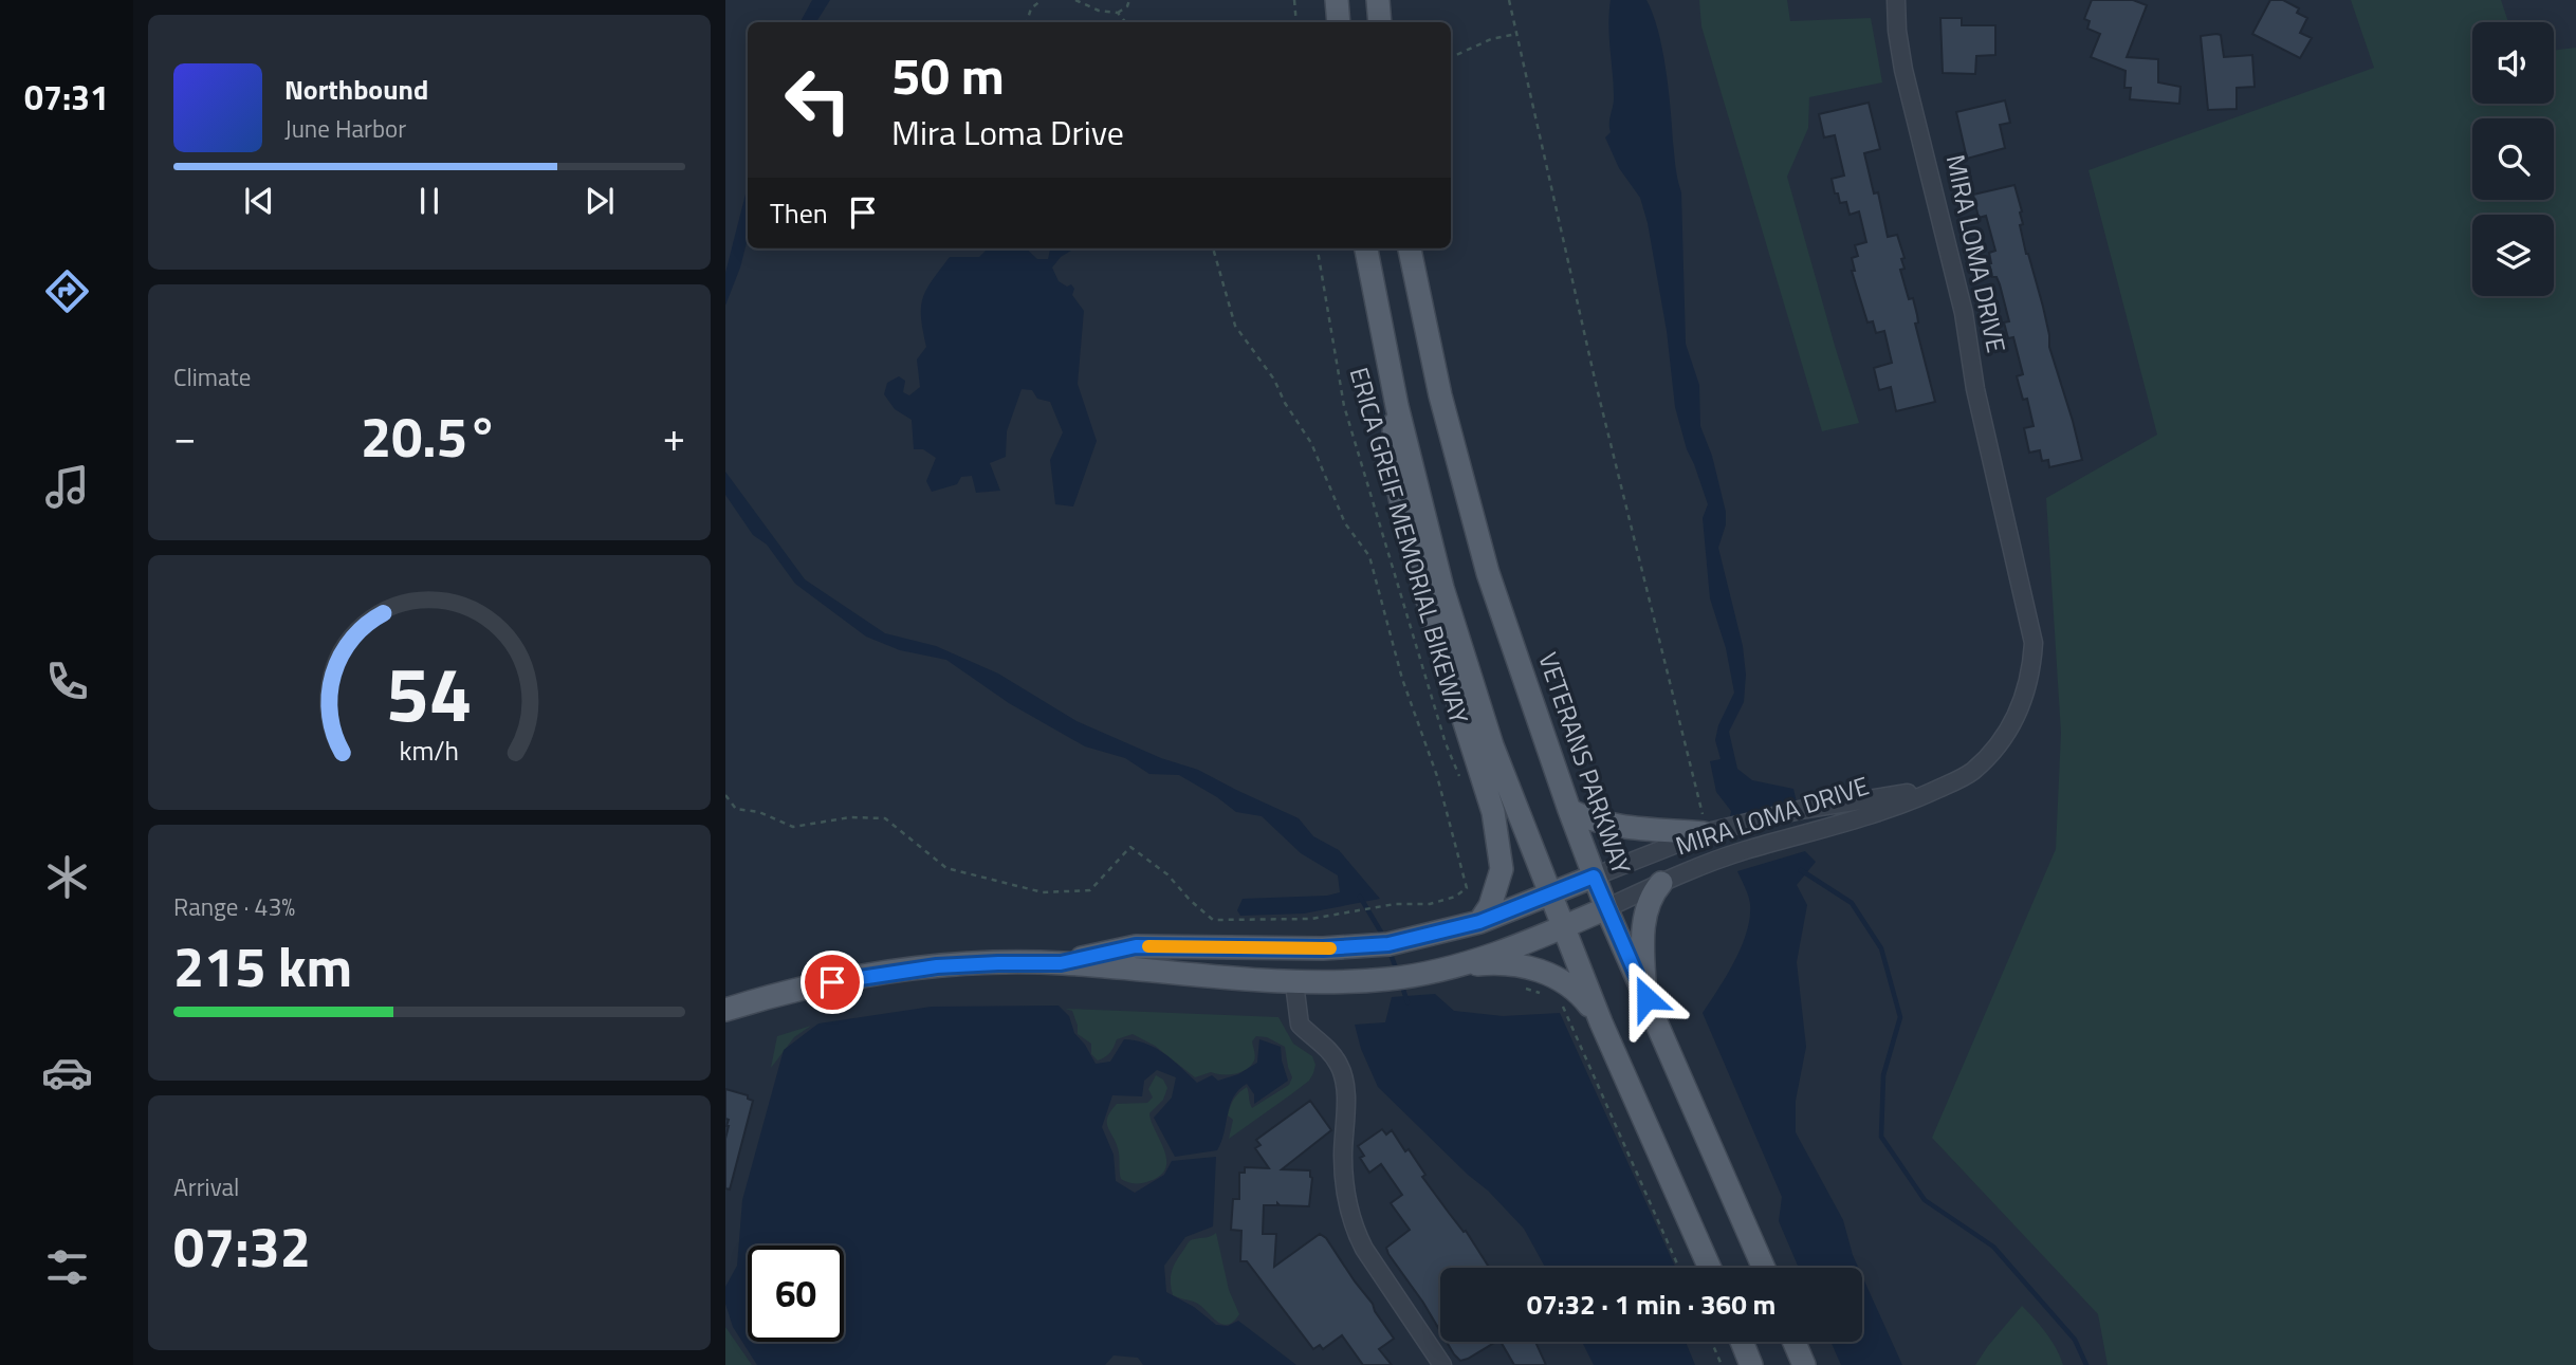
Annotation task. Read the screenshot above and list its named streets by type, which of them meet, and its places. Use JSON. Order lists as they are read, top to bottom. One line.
{"streets":{"main road":["MIRA LOMA DRIVE","VETERANS PARKWAY"],"path":["ERICA GREIF MEMORIAL BIKEWAY"]},"crossings":[["MIRA LOMA DRIVE","VETERANS PARKWAY"]],"page":{"tabs":"07:31","turn":["50 m","Mira Loma Drive"],"song":["Northbound","June Harbor"],"then":"Then","tile":["Climate",["Range · 43%","215 km"],["Arrival","07:32"]],"heat":["−","20.5°","+"],"limit":"60","trip":"07:32 · 1 min · 360 m","gauge":["54","km/h"]}}
